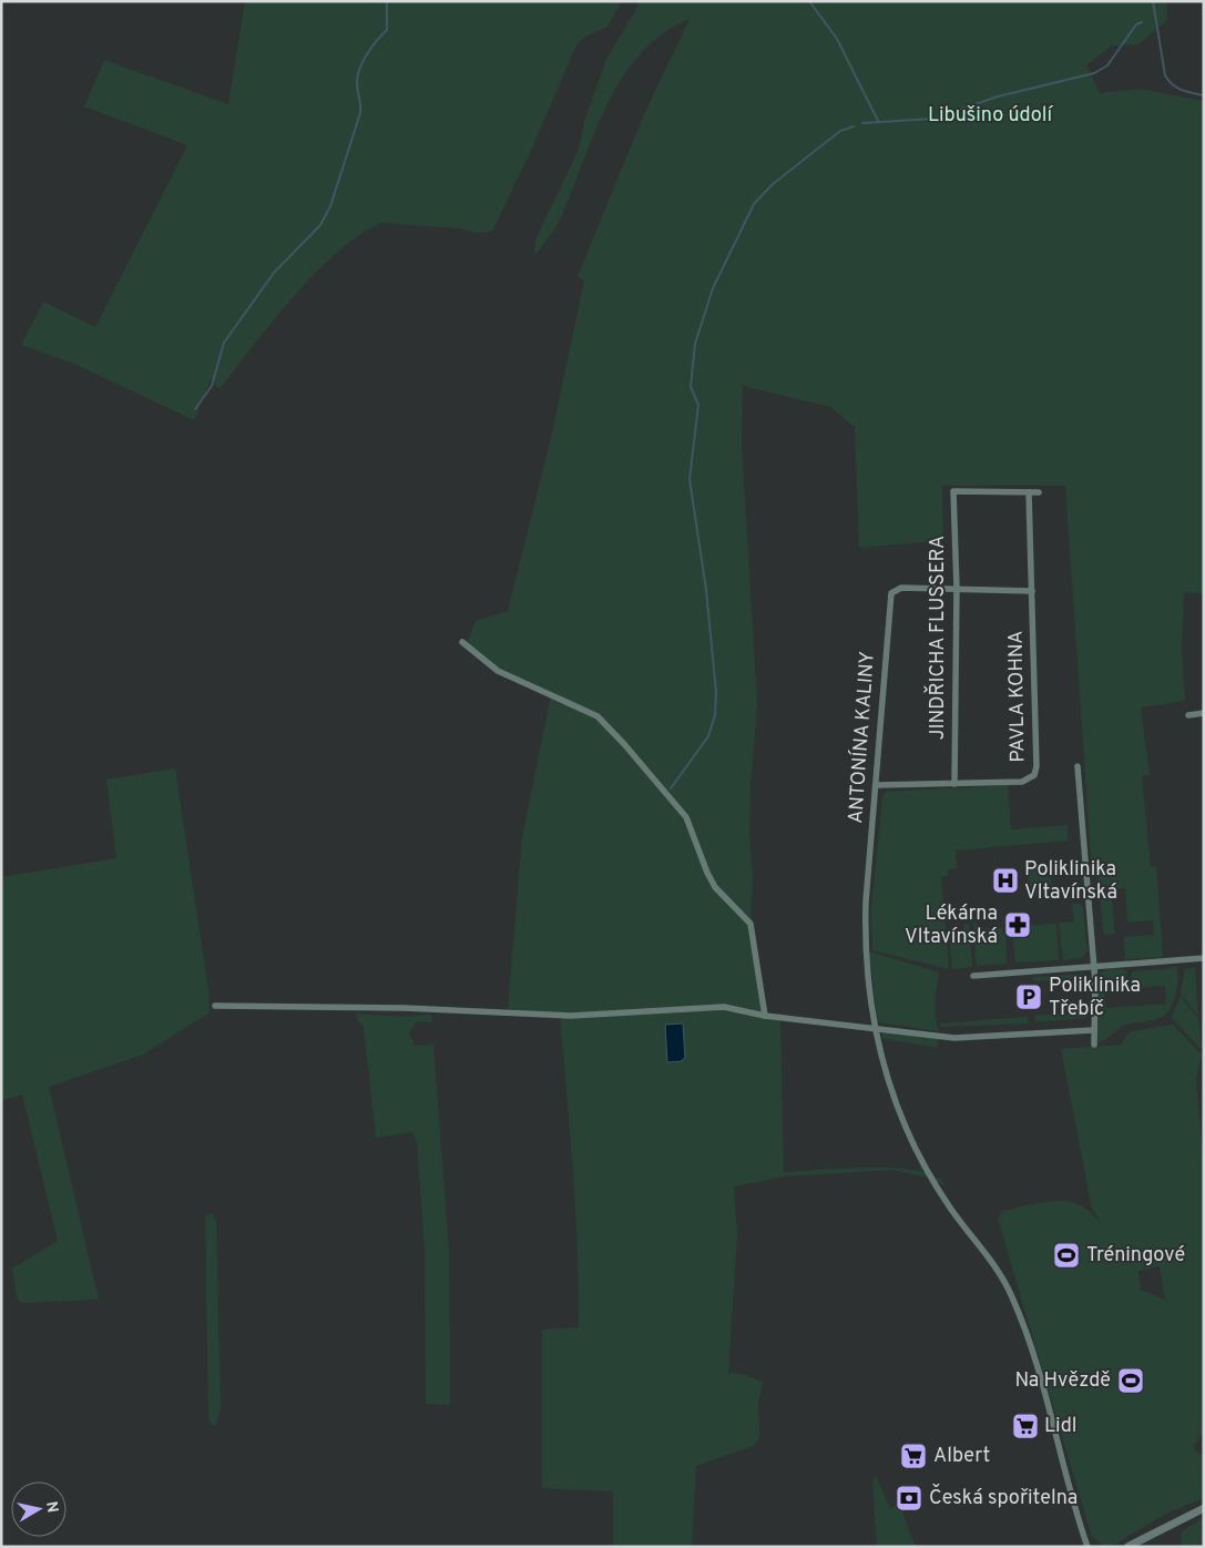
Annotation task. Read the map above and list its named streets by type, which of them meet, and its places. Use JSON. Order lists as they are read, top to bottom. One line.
{"streets":{"street":["JINDŘICHA FLUSSERA","PAVLA KOHNA","ANTONÍNA KALINY"]},"crossings":[["JINDŘICHA FLUSSERA","PAVLA KOHNA"],["JINDŘICHA FLUSSERA","ANTONÍNA KALINY"],["PAVLA KOHNA","ANTONÍNA KALINY"]],"parks":["Libušino údolí"],"places":{"hospital":["Poliklinika Vltavínská"],"pharmacy":["Lékárna Vltavínská"],"parking":["Poliklinika Třebíč"],"sports":["Tréningové","Na Hvězdě"],"supermarket":["Lidl","Albert"],"bank":["Česká spořitelna"]},"north":"right"}
